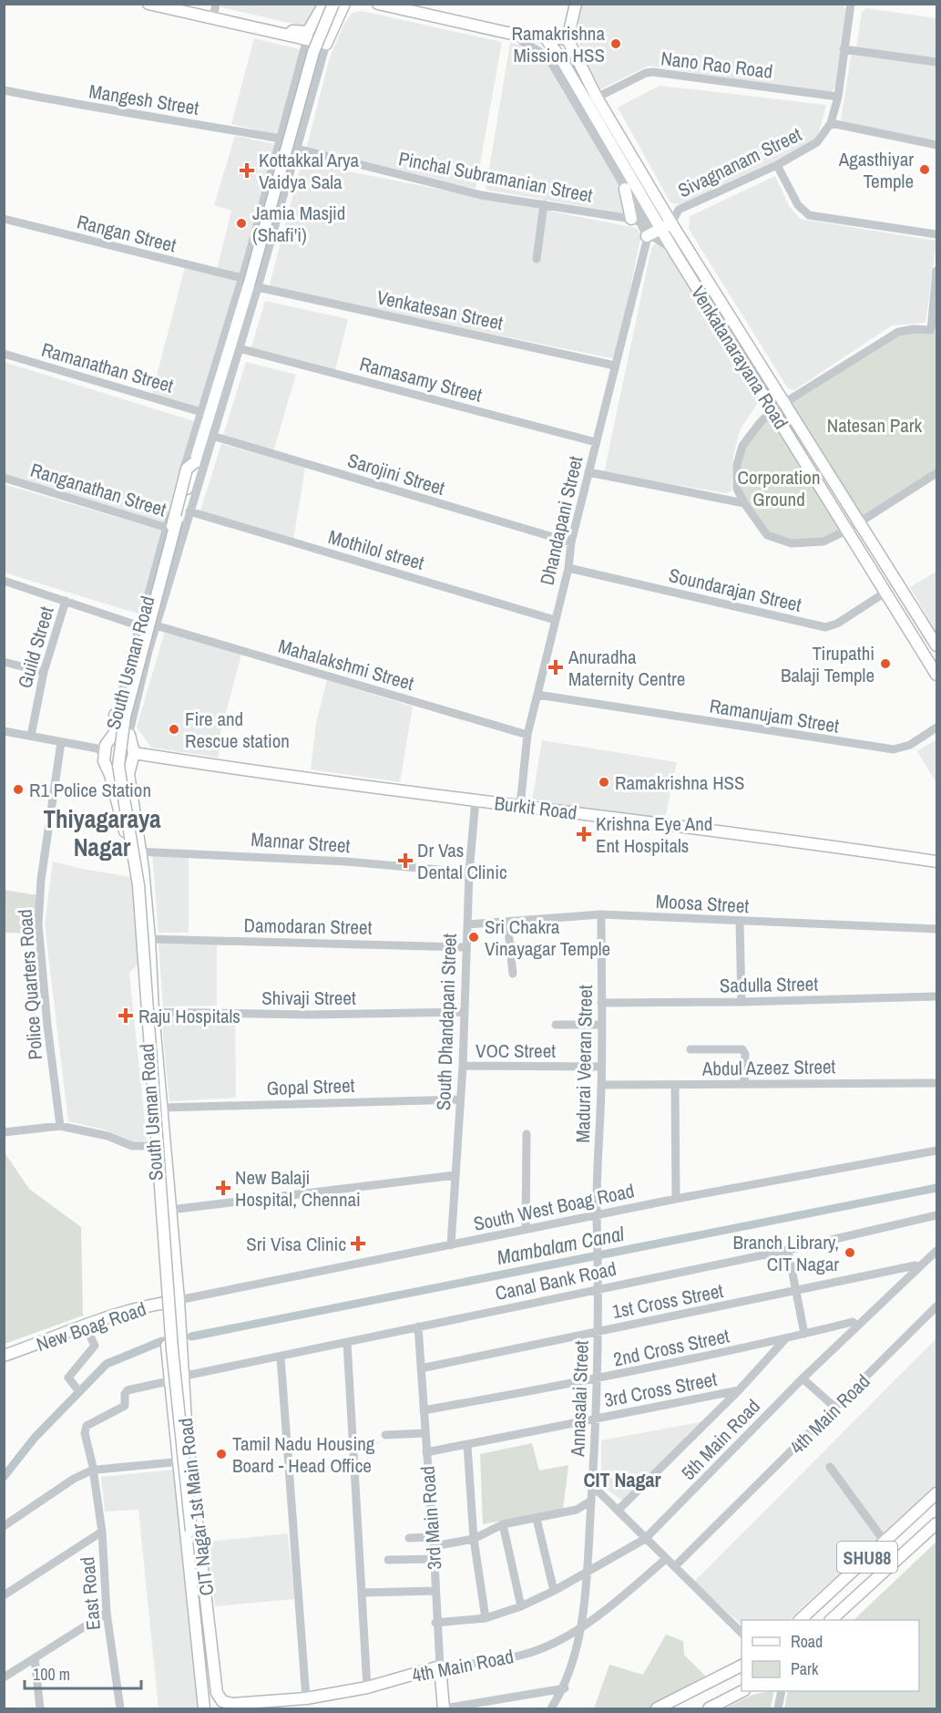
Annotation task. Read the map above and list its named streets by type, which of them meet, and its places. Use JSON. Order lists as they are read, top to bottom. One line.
{"streets":{"main road":["Venkatanarayana Road","South Usman Road","Burkit Road","New Boag Road","4th Main Road","CIT Nagar 1st Main Road","3rd Main Road","SHU88"],"street":["Nano Rao Road","Mangesh Street","Sivagnanam Street","Pinchal Subramanian Street","Rangan Street","Venkatesan Street","Ramanathan Street","Ramasamy Street","Sarojini Street","Ranganathan Street","Dhandapani Street","Mothilol street","Soundarajan Street","Guild Street","Mahalakshmi Street","Ramanujam Street","Mannar Street","Moosa Street","Damodaran Street","Police Quarters Road","Sadulla Street","Shivaji Street","South Dhandapani Street","VOC Street","Madurai Veeran Street","Abdul Azeez Street","Gopal Street","South West Boag Road","Canal Bank Road","1st Cross Street","2nd Cross Street","3rd Cross Street","Annasalai Street","5th Main Road","East Road"]},"crossings":[["Nano Rao Road","Sivagnanam Street"],["Nano Rao Road","Venkatanarayana Road"],["Mangesh Street","Pinchal Subramanian Street"],["Mangesh Street","South Usman Road"],["Sivagnanam Street","Venkatanarayana Road"],["Sivagnanam Street","Dhandapani Street"],["Pinchal Subramanian Street","South Usman Road"],["Rangan Street","Venkatesan Street"],["Rangan Street","South Usman Road"],["Venkatesan Street","Dhandapani Street"],["Venkatesan Street","South Usman Road"],["Venkatanarayana Road","Dhandapani Street"],["Venkatanarayana Road","Soundarajan Street"],["Ramanathan Street","South Usman Road"],["Ramasamy Street","Dhandapani Street"],["Ramasamy Street","South Usman Road"],["Sarojini Street","Dhandapani Street"],["Sarojini Street","South Usman Road"],["Ranganathan Street","South Usman Road"],["Dhandapani Street","Mothilol street"],["Dhandapani Street","Soundarajan Street"],["Dhandapani Street","Mahalakshmi Street"],["Dhandapani Street","Ramanujam Street"],["Dhandapani Street","Burkit Road"],["Mothilol street","South Usman Road"],["South Usman Road","Mahalakshmi Street"],["South Usman Road","Burkit Road"],["South Usman Road","Mannar Street"],["South Usman Road","Damodaran Street"],["South Usman Road","Shivaji Street"],["South Usman Road","Gopal Street"],["South Usman Road","South West Boag Road"],["South Usman Road","New Boag Road"],["South Usman Road","CIT Nagar 1st Main Road"],["South Usman Road","East Road"],["Burkit Road","South Dhandapani Street"],["Mannar Street","South Dhandapani Street"],["Moosa Street","South Dhandapani Street"],["Moosa Street","Madurai Veeran Street"],["Damodaran Street","South Dhandapani Street"],["Sadulla Street","Madurai Veeran Street"],["Shivaji Street","South Dhandapani Street"],["South Dhandapani Street","VOC Street"],["South Dhandapani Street","Gopal Street"],["South Dhandapani Street","South West Boag Road"],["VOC Street","Madurai Veeran Street"],["Madurai Veeran Street","Abdul Azeez Street"],["Madurai Veeran Street","South West Boag Road"],["Madurai Veeran Street","Annasalai Street"],["South West Boag Road","New Boag Road"],["South West Boag Road","Annasalai Street"],["South West Boag Road","CIT Nagar 1st Main Road"],["Canal Bank Road","Annasalai Street"],["Canal Bank Road","CIT Nagar 1st Main Road"],["Canal Bank Road","3rd Main Road"],["1st Cross Street","Annasalai Street"],["1st Cross Street","5th Main Road"],["1st Cross Street","3rd Main Road"],["New Boag Road","CIT Nagar 1st Main Road"],["2nd Cross Street","Annasalai Street"],["2nd Cross Street","5th Main Road"],["2nd Cross Street","3rd Main Road"],["3rd Cross Street","Annasalai Street"],["3rd Cross Street","3rd Main Road"],["Annasalai Street","4th Main Road"],["Annasalai Street","5th Main Road"],["4th Main Road","CIT Nagar 1st Main Road"],["4th Main Road","3rd Main Road"],["5th Main Road","3rd Main Road"]],"districts":["Thiyagaraya Nagar","CIT Nagar"],"water":["Mambalam Canal"],"parks":["Natesan Park","Corporation Ground"],"places":{"other":["Ramakrishna Mission HSS","Agasthiyar Temple","Jamia Masjid (Shafi'i)","Tirupathi Balaji Temple","Fire and Rescue station","Ramakrishna HSS","R1 Police Station","Sri Chakra Vinayagar Temple","Branch Library, CIT Nagar","Tamil Nadu Housing Board - Head Office"],"health":["Kottakkal Arya Vaidya Sala","Anuradha Maternity Centre","Krishna Eye And Ent Hospitals","Dr Vas Dental Clinic","Raju Hospitals","New Balaji Hospital, Chennai","Sri Visa Clinic"]},"legend":["Road","Park"],"scale_bar":"100 m"}
